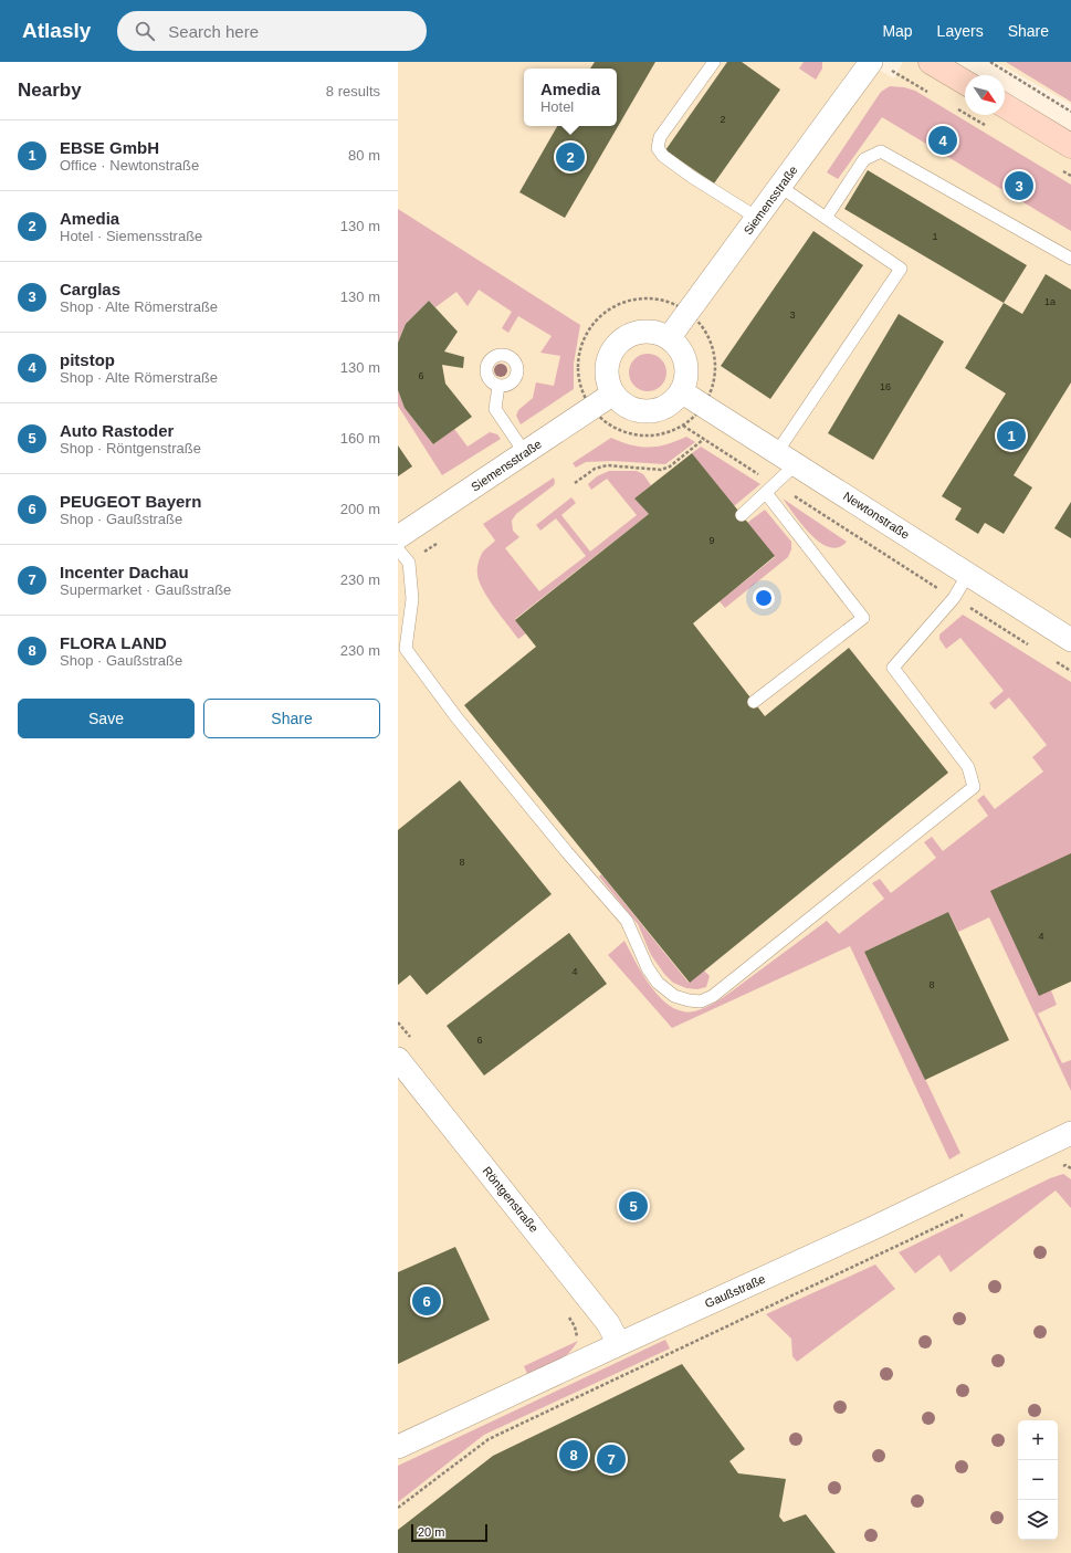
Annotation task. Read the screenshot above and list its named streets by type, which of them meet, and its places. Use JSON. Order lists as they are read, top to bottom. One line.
{"streets":{"street":["Siemensstraße","Newtonstraße","Röntgenstraße","Gaußstraße"]},"crossings":[["Siemensstraße","Newtonstraße"],["Röntgenstraße","Gaußstraße"]],"house_numbers":["2","1","1a","3","6","16","9","8","4","4","8","6"],"scale_bar":"20 m","north":"bottom right","page":{"header":"Atlasly","search":"Search here","nav":["Map","Layers","Share"],"heading":["Nearby","8 results"],"popup":["Amedia","Hotel"],"list":[{"mark":"1","name":"EBSE GmbH","note":"Office · Newtonstraße","value":"80 m"},{"mark":"2","name":"Amedia","note":"Hotel · Siemensstraße","value":"130 m"},{"mark":"3","name":"Carglas","note":"Shop · Alte Römerstraße","value":"130 m"},{"mark":"4","name":"pitstop","note":"Shop · Alte Römerstraße","value":"130 m"},{"mark":"5","name":"Auto Rastoder","note":"Shop · Röntgenstraße","value":"160 m"},{"mark":"6","name":"PEUGEOT Bayern","note":"Shop · Gaußstraße","value":"200 m"},{"mark":"7","name":"Incenter Dachau","note":"Supermarket · Gaußstraße","value":"230 m"},{"mark":"8","name":"FLORA LAND","note":"Shop · Gaußstraße","value":"230 m"}],"pins":["4","2","3","1","5","6","8","7"],"buttons":["Save","Share"],"map_buttons":["+","−"],"scale":"20 m"}}
